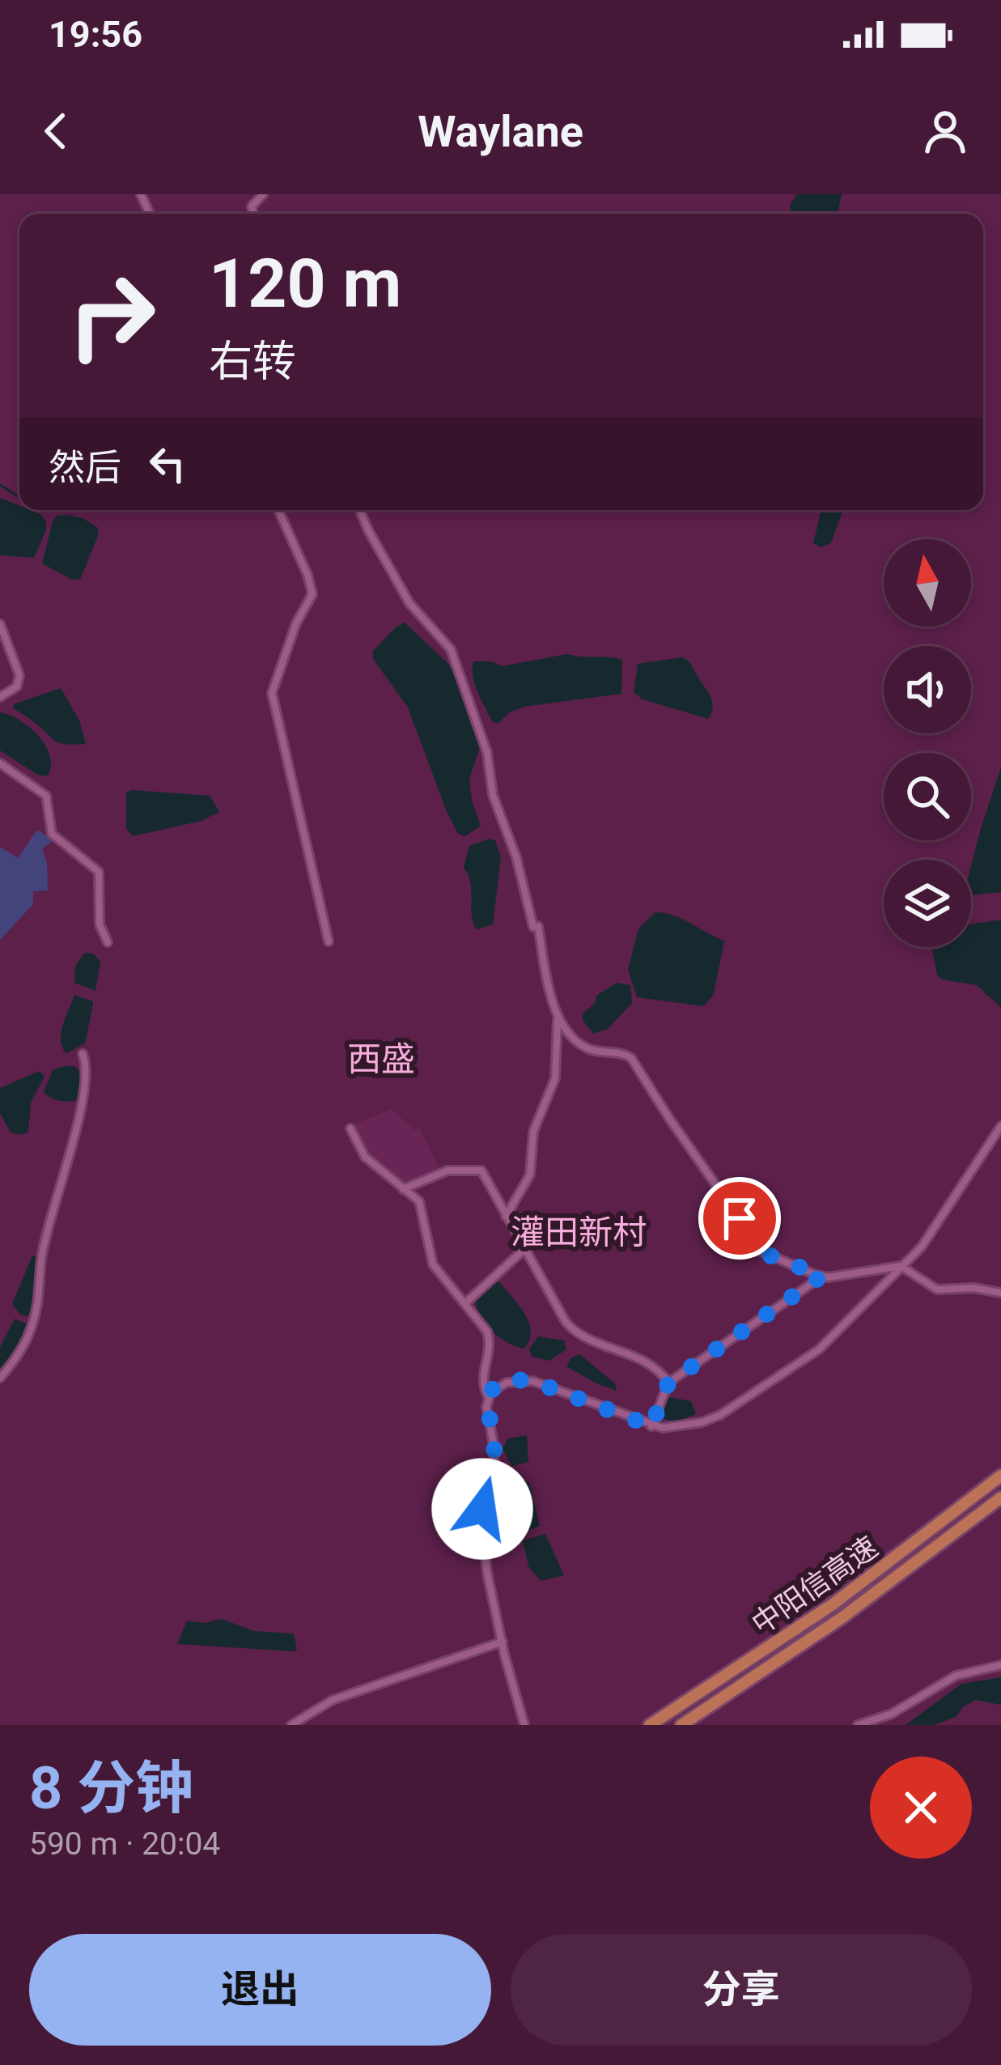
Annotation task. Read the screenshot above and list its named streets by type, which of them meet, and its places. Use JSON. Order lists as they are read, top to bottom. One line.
{"streets":{"highway":["中阳信高速"]},"districts":["西盛","灌田新村"],"north":"top","page":{"status":"19:56","header":"Waylane","turn":["120 m","右转"],"then":"然后","heading":["8 分钟","590 m · 20:04"],"buttons":["退出","分享"]}}
